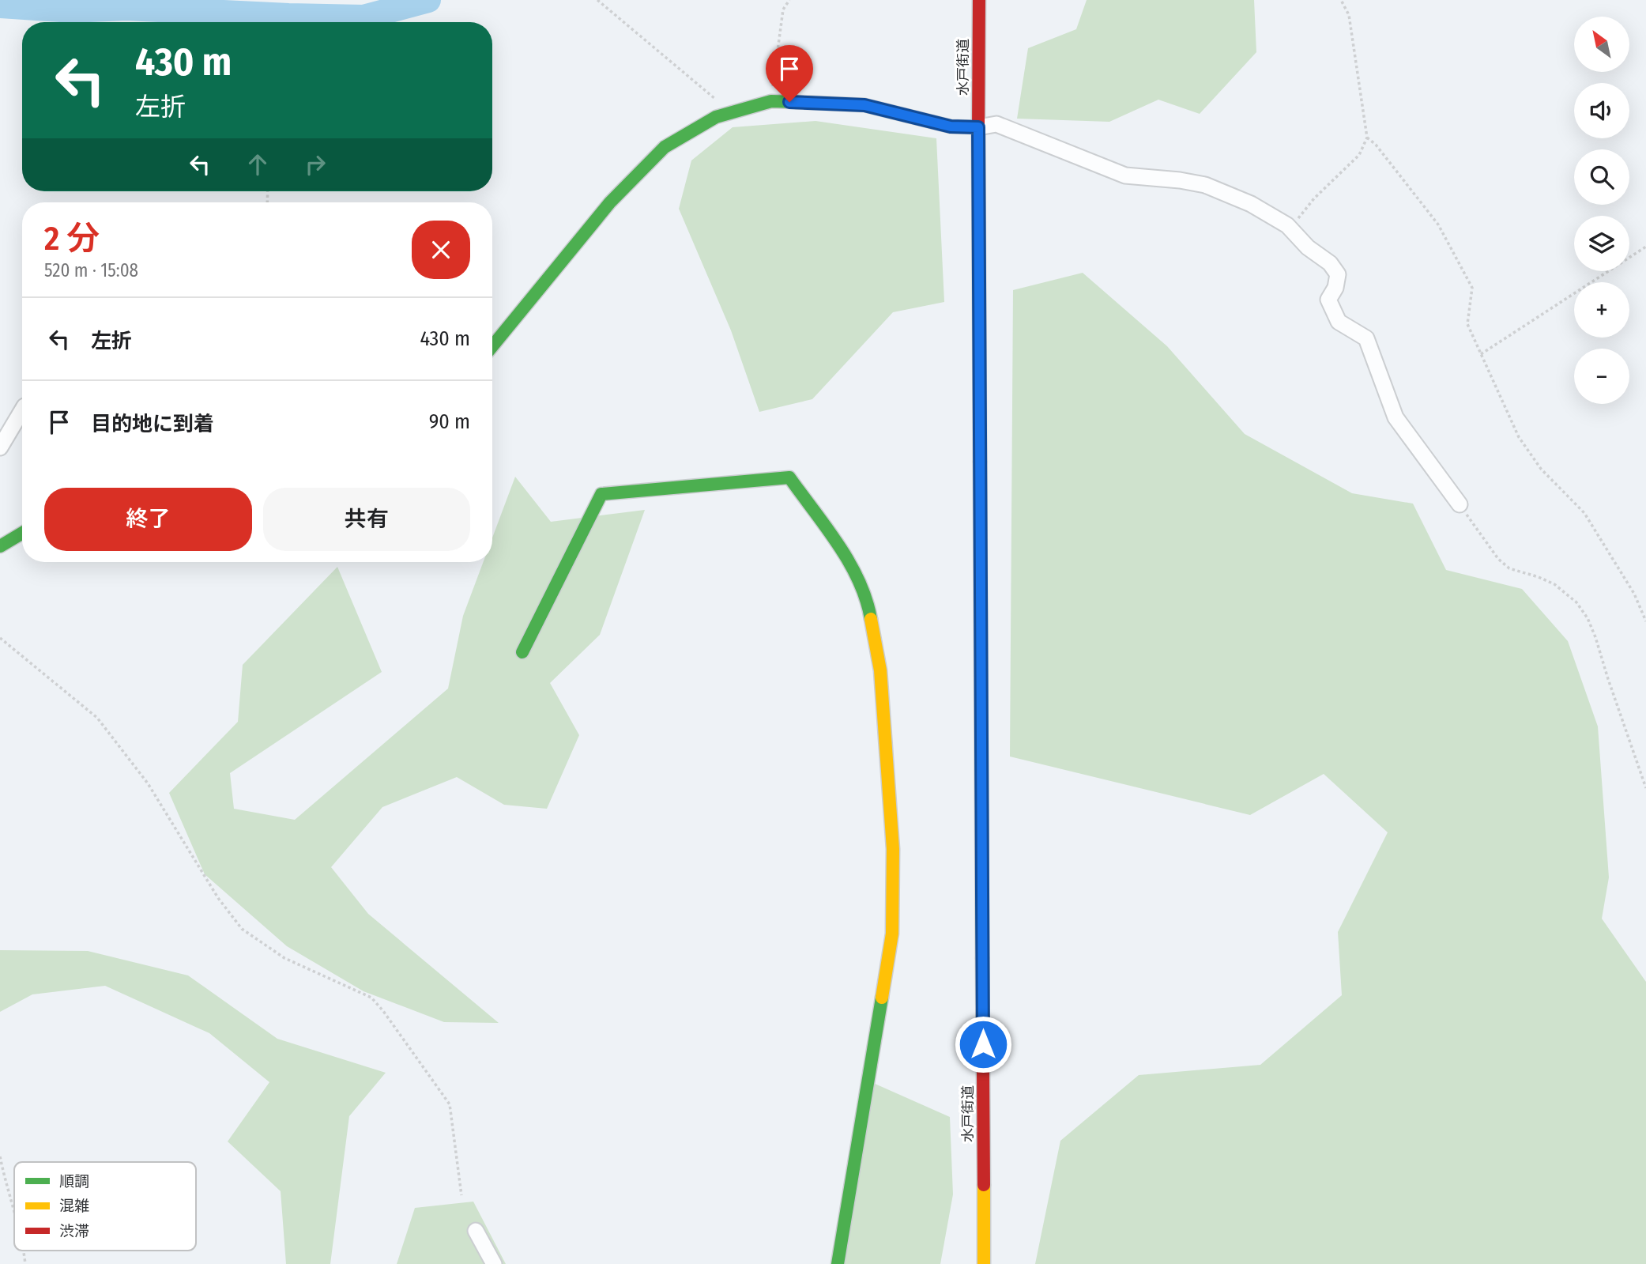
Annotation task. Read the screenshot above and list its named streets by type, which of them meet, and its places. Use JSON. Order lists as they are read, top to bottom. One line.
{"streets":{"main road":["水戸街道"]},"legend":["順調","混雑","渋滞"],"north":"top left","page":{"map_buttons":["+","−"],"turn":["430 m","左折"],"heading":["2 分","520 m · 15:08"],"list":[{"name":"左折","value":"430 m"},{"name":"目的地に到着","value":"90 m"}],"buttons":["終了","共有"]}}
